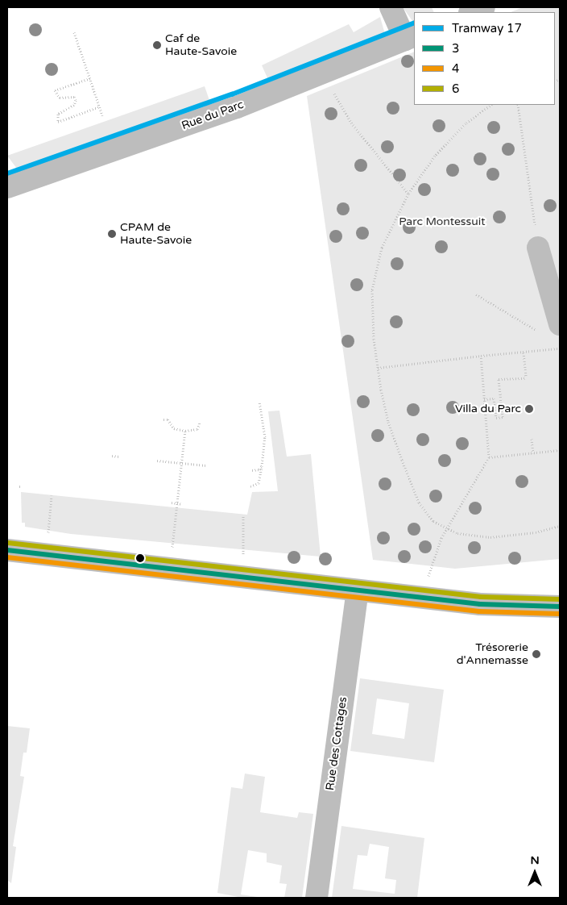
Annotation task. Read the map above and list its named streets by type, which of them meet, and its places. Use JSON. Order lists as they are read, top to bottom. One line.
{"streets":{"street":["Rue du Parc","Rue des Cottages"]},"parks":["Parc Montessuit"],"places":["Caf de Haute-Savoie","CPAM de Haute-Savoie","Villa du Parc","Trésorerie d'Annemasse"],"lines":["tram line 17","transit line 6","transit line 3","transit line 4"],"legend":["Tramway 17","3","4","6"],"north":"top"}
